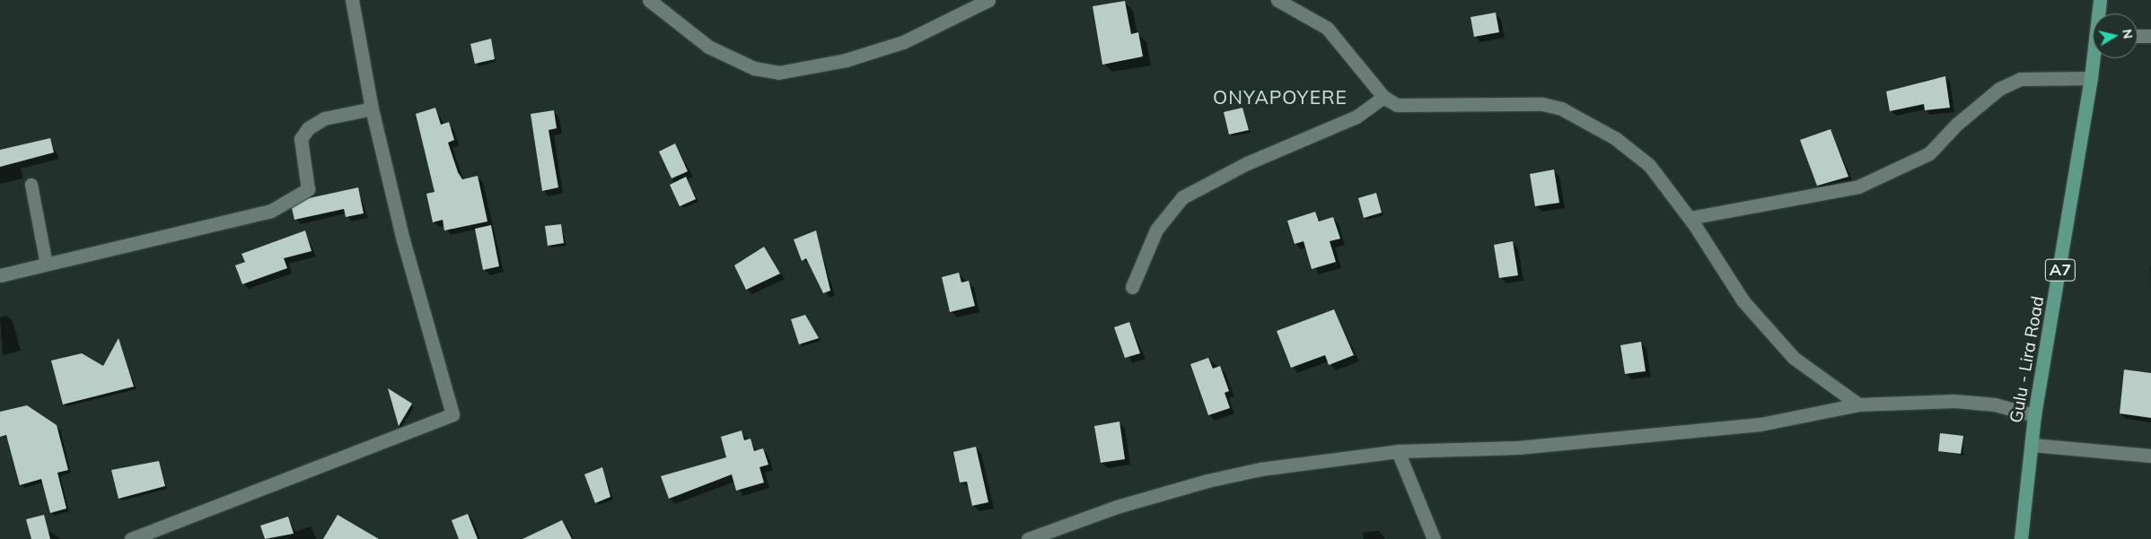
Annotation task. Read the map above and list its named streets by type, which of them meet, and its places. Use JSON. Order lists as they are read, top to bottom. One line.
{"streets":{"main road":["A7","Gulu - Lira Road"]},"districts":["ONYAPOYERE"],"north":"right"}
